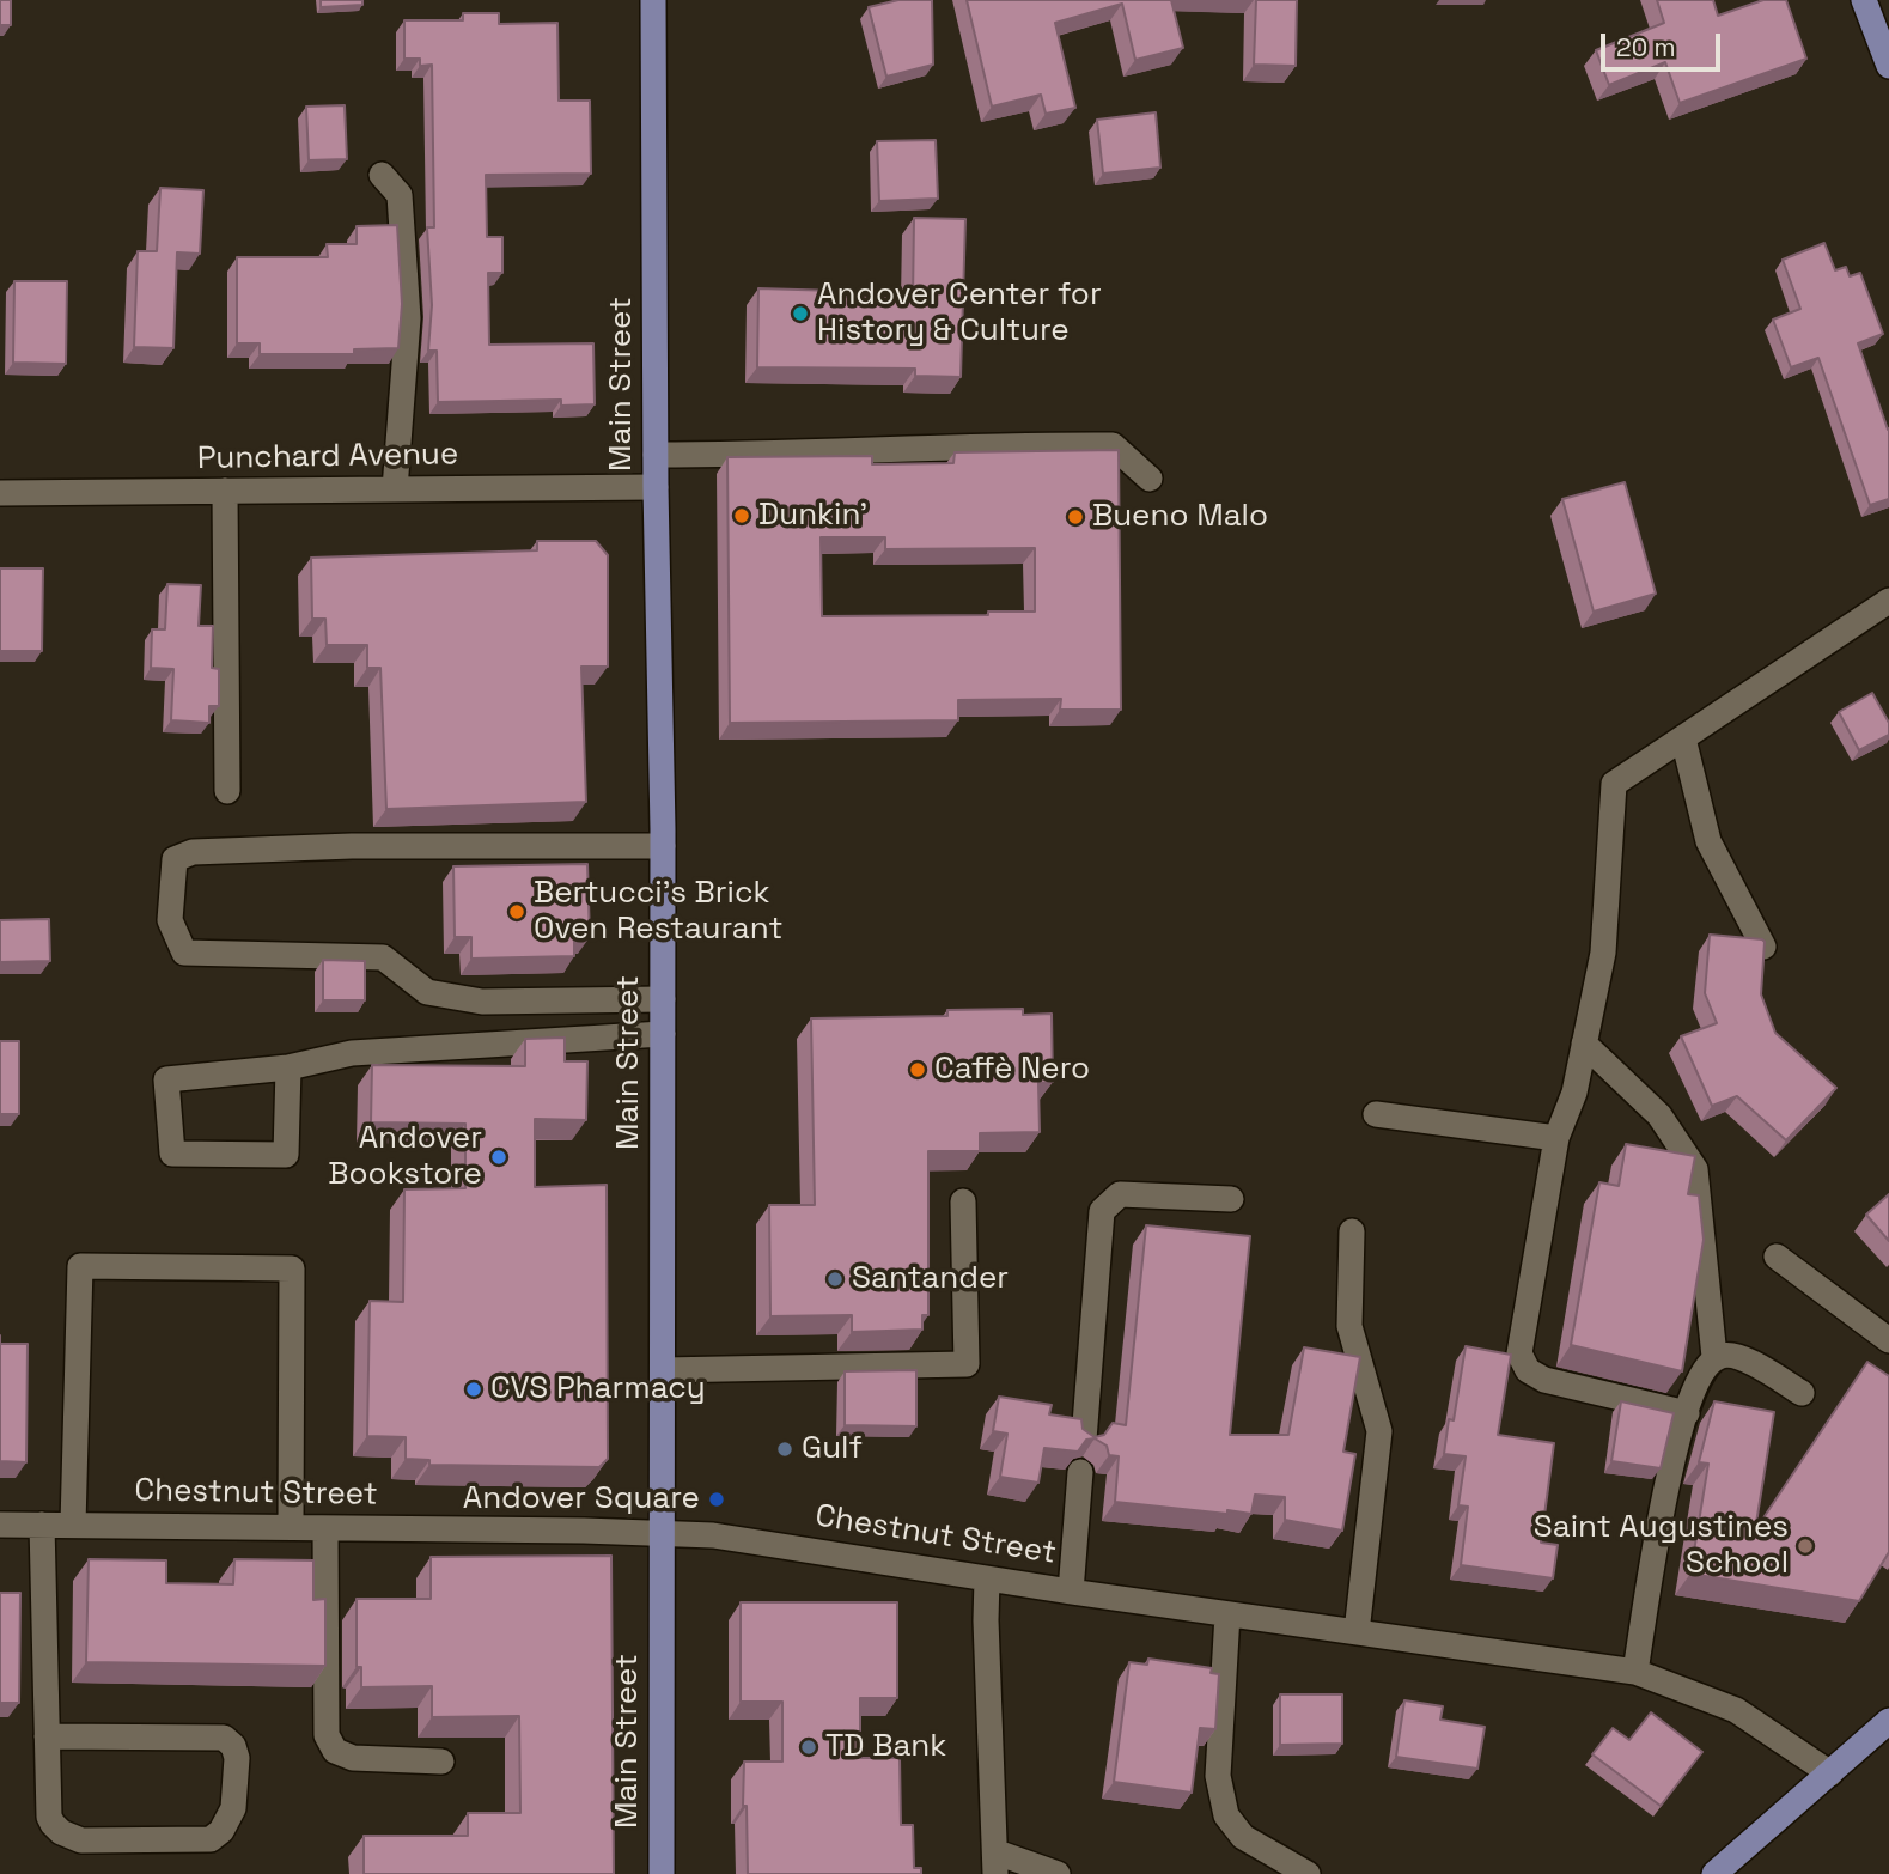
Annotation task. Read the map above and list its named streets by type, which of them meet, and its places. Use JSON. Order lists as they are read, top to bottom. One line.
{"streets":{"main road":["Main Street"],"street":["Punchard Avenue","Chestnut Street"]},"crossings":[["Main Street","Punchard Avenue"],["Main Street","Chestnut Street"]],"places":["Andover Center for History & Culture","Dunkin'","Bueno Malo","Bertucci's Brick Oven Restaurant","Caffè Nero","Andover Bookstore","Santander","CVS Pharmacy","Gulf","Andover Square","Saint Augustines School","TD Bank"],"scale_bar":"20 m"}
